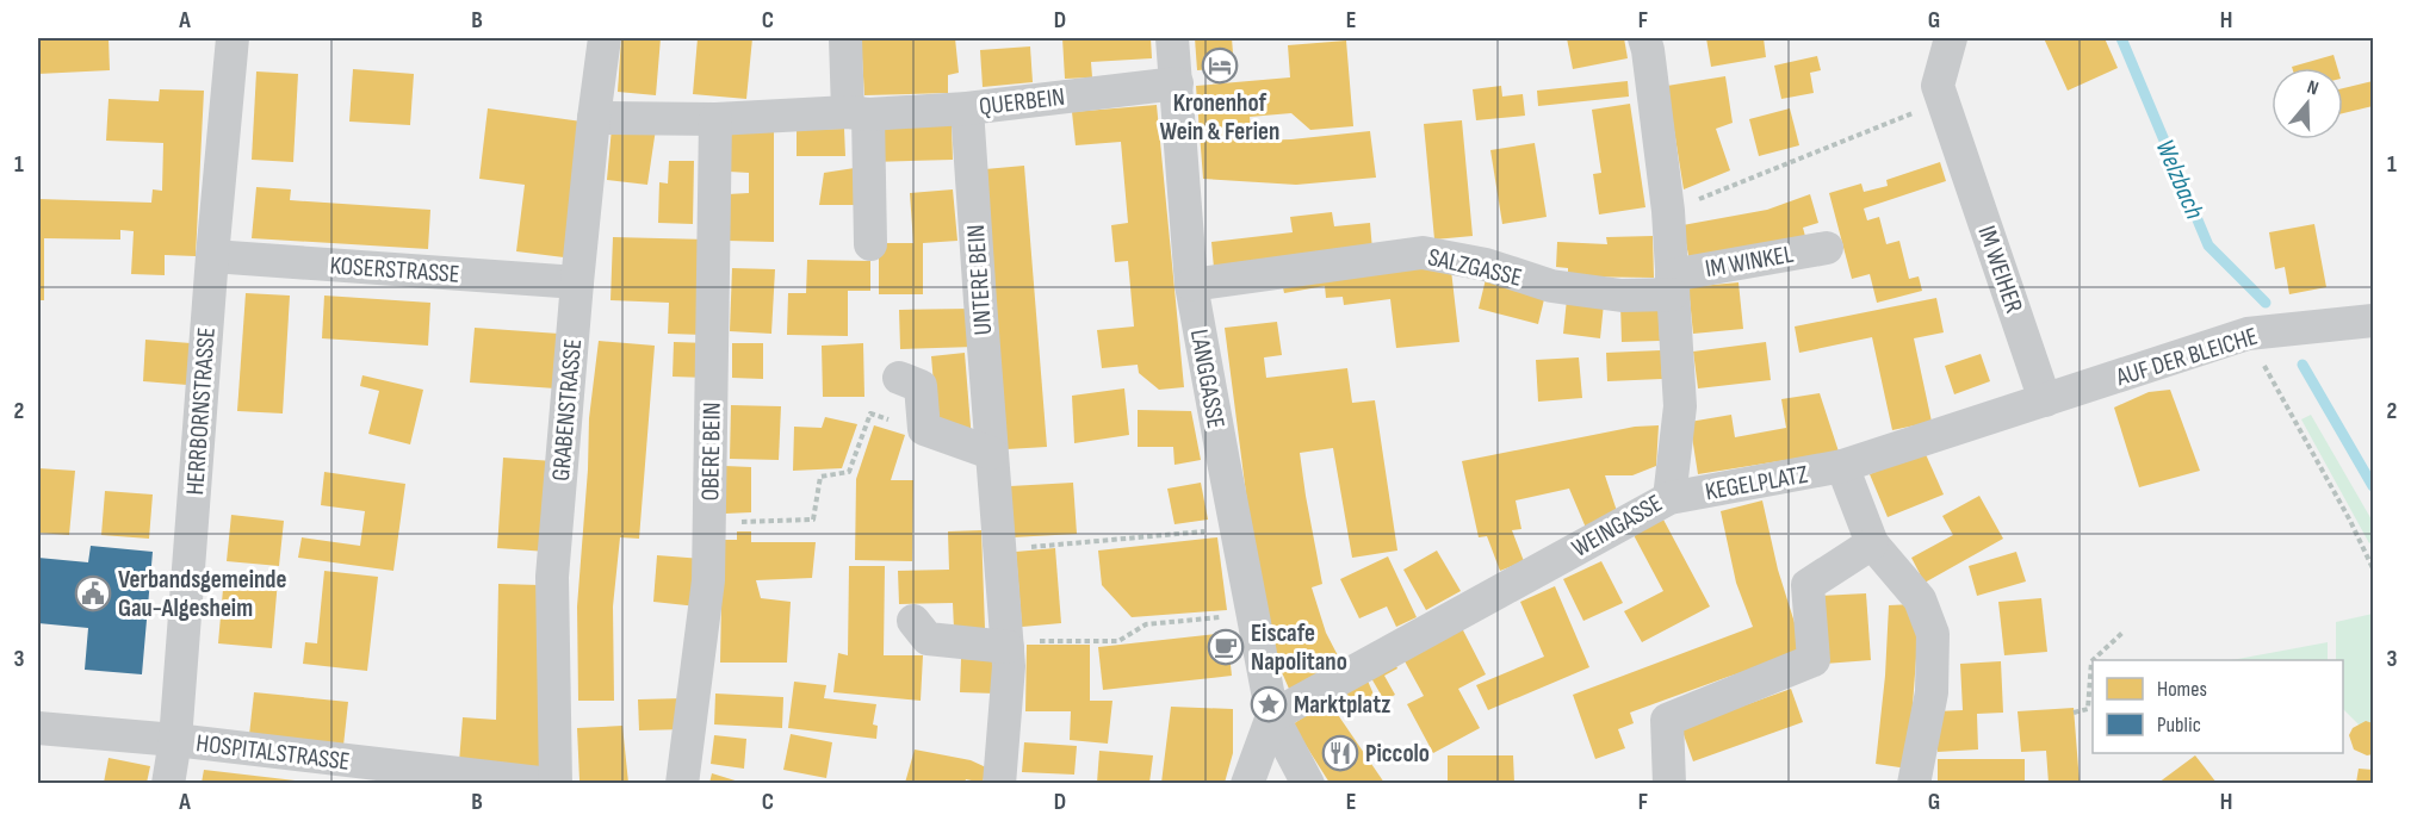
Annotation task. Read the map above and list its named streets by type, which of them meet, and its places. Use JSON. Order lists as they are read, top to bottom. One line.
{"streets":{"street":["QUERBEIN","IM WINKEL","SALZGASSE","KOSERSTRASSE","IM WEIHER","UNTERE BEIN","AUF DER BLEICHE","LANGGASSE","GRABENSTRASSE","HERRBORNSTRASSE","OBERE BEIN","KEGELPLATZ","WEINGASSE","HOSPITALSTRASSE"]},"crossings":[["QUERBEIN","UNTERE BEIN"],["QUERBEIN","LANGGASSE"],["QUERBEIN","GRABENSTRASSE"],["QUERBEIN","OBERE BEIN"],["IM WINKEL","SALZGASSE"],["IM WINKEL","WEINGASSE"],["SALZGASSE","LANGGASSE"],["SALZGASSE","WEINGASSE"],["KOSERSTRASSE","GRABENSTRASSE"],["KOSERSTRASSE","HERRBORNSTRASSE"],["IM WEIHER","AUF DER BLEICHE"],["IM WEIHER","KEGELPLATZ"],["AUF DER BLEICHE","KEGELPLATZ"],["LANGGASSE","WEINGASSE"],["HERRBORNSTRASSE","HOSPITALSTRASSE"],["KEGELPLATZ","WEINGASSE"]],"water":["Welzbach"],"places":{"hotel":["Kronenhof Wein & Ferien"],"public building":["Verbandsgemeinde Gau-Algesheim"],"cafe":["Eiscafe Napolitano"],"place":["Marktplatz"],"restaurant":["Piccolo"]},"legend":["Homes","Public"],"north":"top","grid":{"columns":["A","B","C","D","E","F","G","H"],"rows":["1","2","3"]}}
